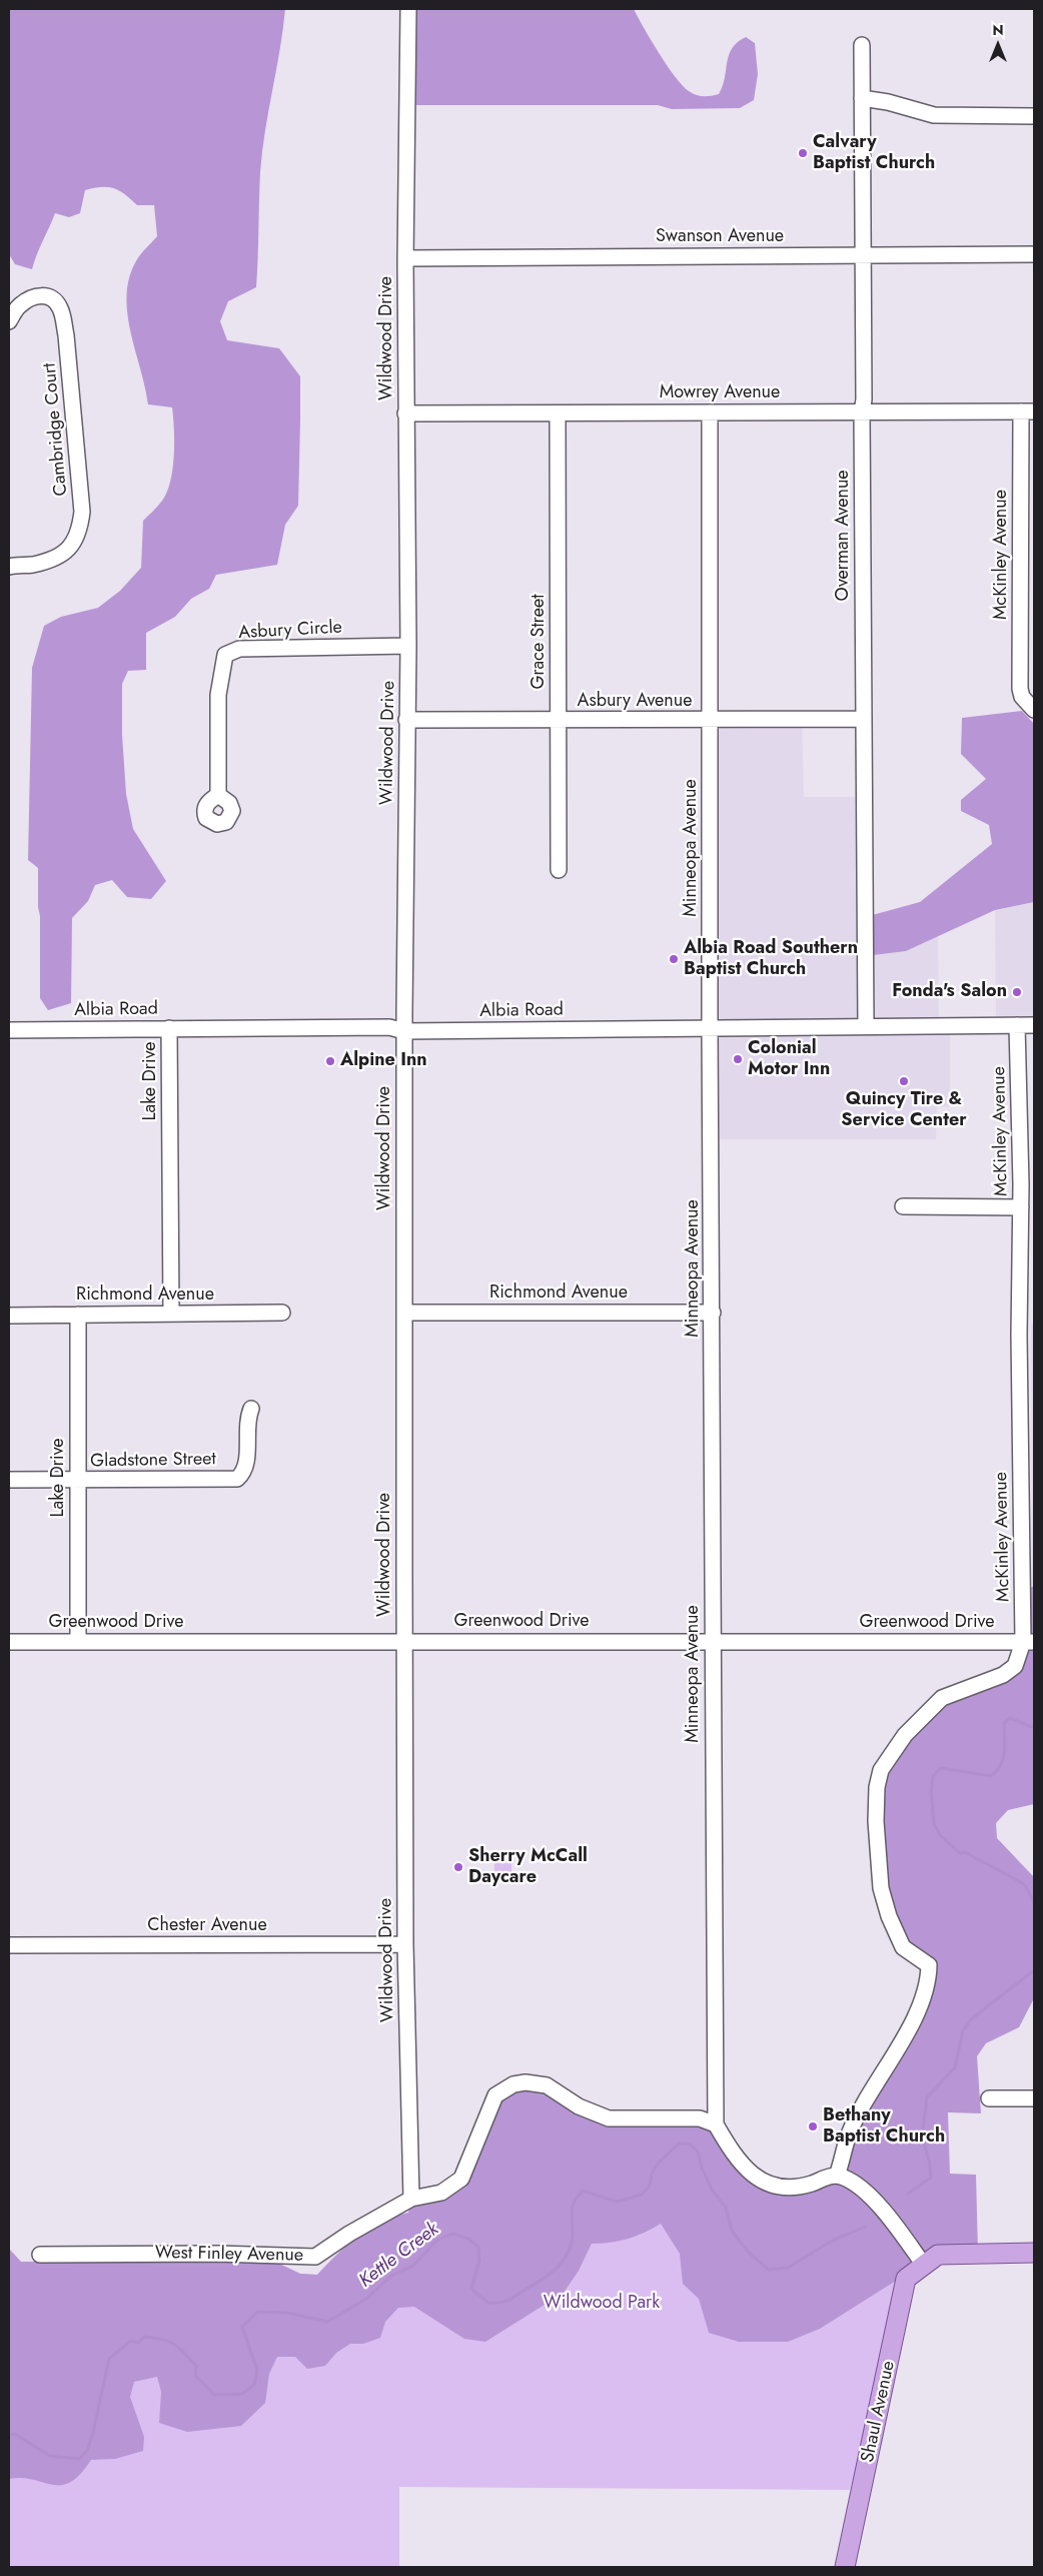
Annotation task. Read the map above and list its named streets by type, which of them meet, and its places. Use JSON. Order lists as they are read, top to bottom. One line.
{"streets":{"main road":["Shaul Avenue"],"street":["Swanson Avenue","Wildwood Drive","Mowrey Avenue","Cambridge Court","Overman Avenue","McKinley Avenue","Asbury Circle","Grace Street","Asbury Avenue","Minneopa Avenue","Albia Road","Lake Drive","Richmond Avenue","Gladstone Street","Greenwood Drive","Chester Avenue","West Finley Avenue"]},"crossings":[["Swanson Avenue","Wildwood Drive"],["Swanson Avenue","Overman Avenue"],["Wildwood Drive","Mowrey Avenue"],["Wildwood Drive","Asbury Circle"],["Wildwood Drive","Asbury Avenue"],["Wildwood Drive","Albia Road"],["Wildwood Drive","Richmond Avenue"],["Wildwood Drive","Greenwood Drive"],["Wildwood Drive","Chester Avenue"],["Wildwood Drive","West Finley Avenue"],["Mowrey Avenue","Overman Avenue"],["Mowrey Avenue","McKinley Avenue"],["Mowrey Avenue","Grace Street"],["Mowrey Avenue","Minneopa Avenue"],["Overman Avenue","Asbury Avenue"],["Overman Avenue","Albia Road"],["McKinley Avenue","Albia Road"],["McKinley Avenue","Greenwood Drive"],["Grace Street","Asbury Avenue"],["Asbury Avenue","Minneopa Avenue"],["Minneopa Avenue","Albia Road"],["Minneopa Avenue","Richmond Avenue"],["Minneopa Avenue","Greenwood Drive"],["Minneopa Avenue","West Finley Avenue"],["Albia Road","Lake Drive"],["Lake Drive","Richmond Avenue"],["Lake Drive","Gladstone Street"],["Lake Drive","Greenwood Drive"]],"water":["Kettle Creek"],"parks":["Wildwood Park"],"places":["Calvary Baptist Church","Albia Road Southern Baptist Church","Fonda's Salon","Colonial Motor Inn","Alpine Inn","Quincy Tire & Service Center","Sherry McCall Daycare","Bethany Baptist Church"],"north":"top"}
